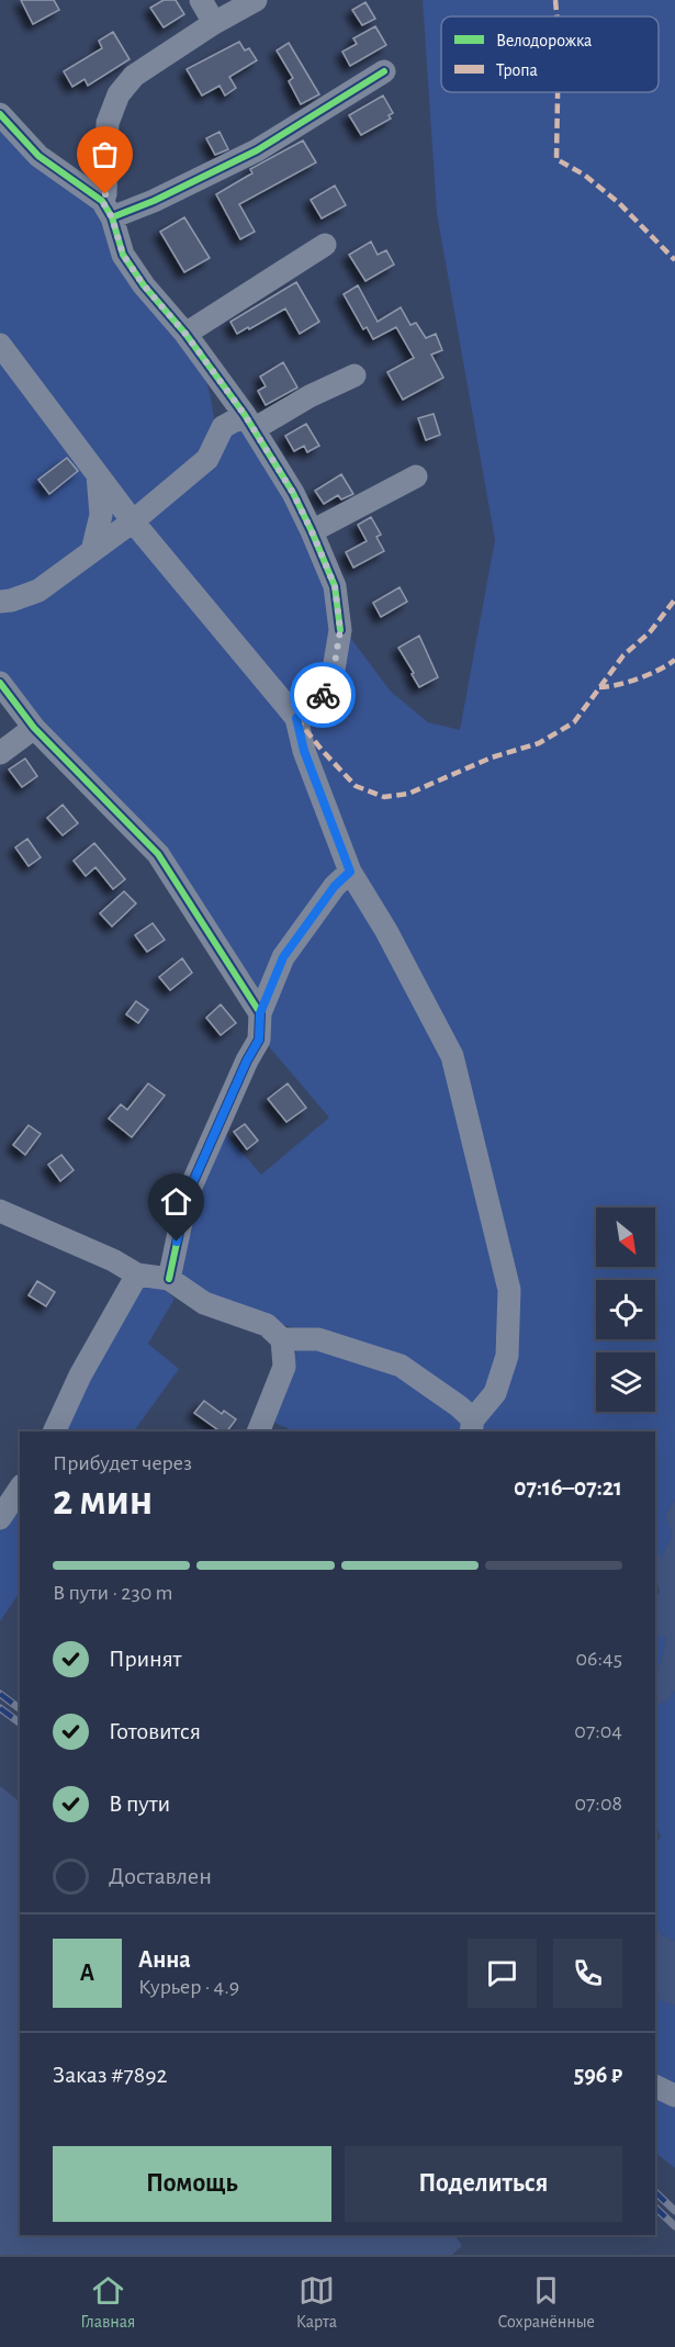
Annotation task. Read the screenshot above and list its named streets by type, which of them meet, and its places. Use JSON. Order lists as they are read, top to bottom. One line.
{"legend":["Велодорожка","Тропа"],"north":"bottom right","page":{"heading":["2 мин","Прибудет через","07:16–07:21"],"panel":["Анна","Курьер · 4.9","Заказ #7892","596 ₽"],"bar":"В пути · 230 m","list":[["Принят","06:45"],["Готовится","07:04"],["В пути","07:08"],"Доставлен"],"round":"А","buttons":["Помощь","Поделиться"],"tabs":["Главная","Карта","Сохранённые"]}}
